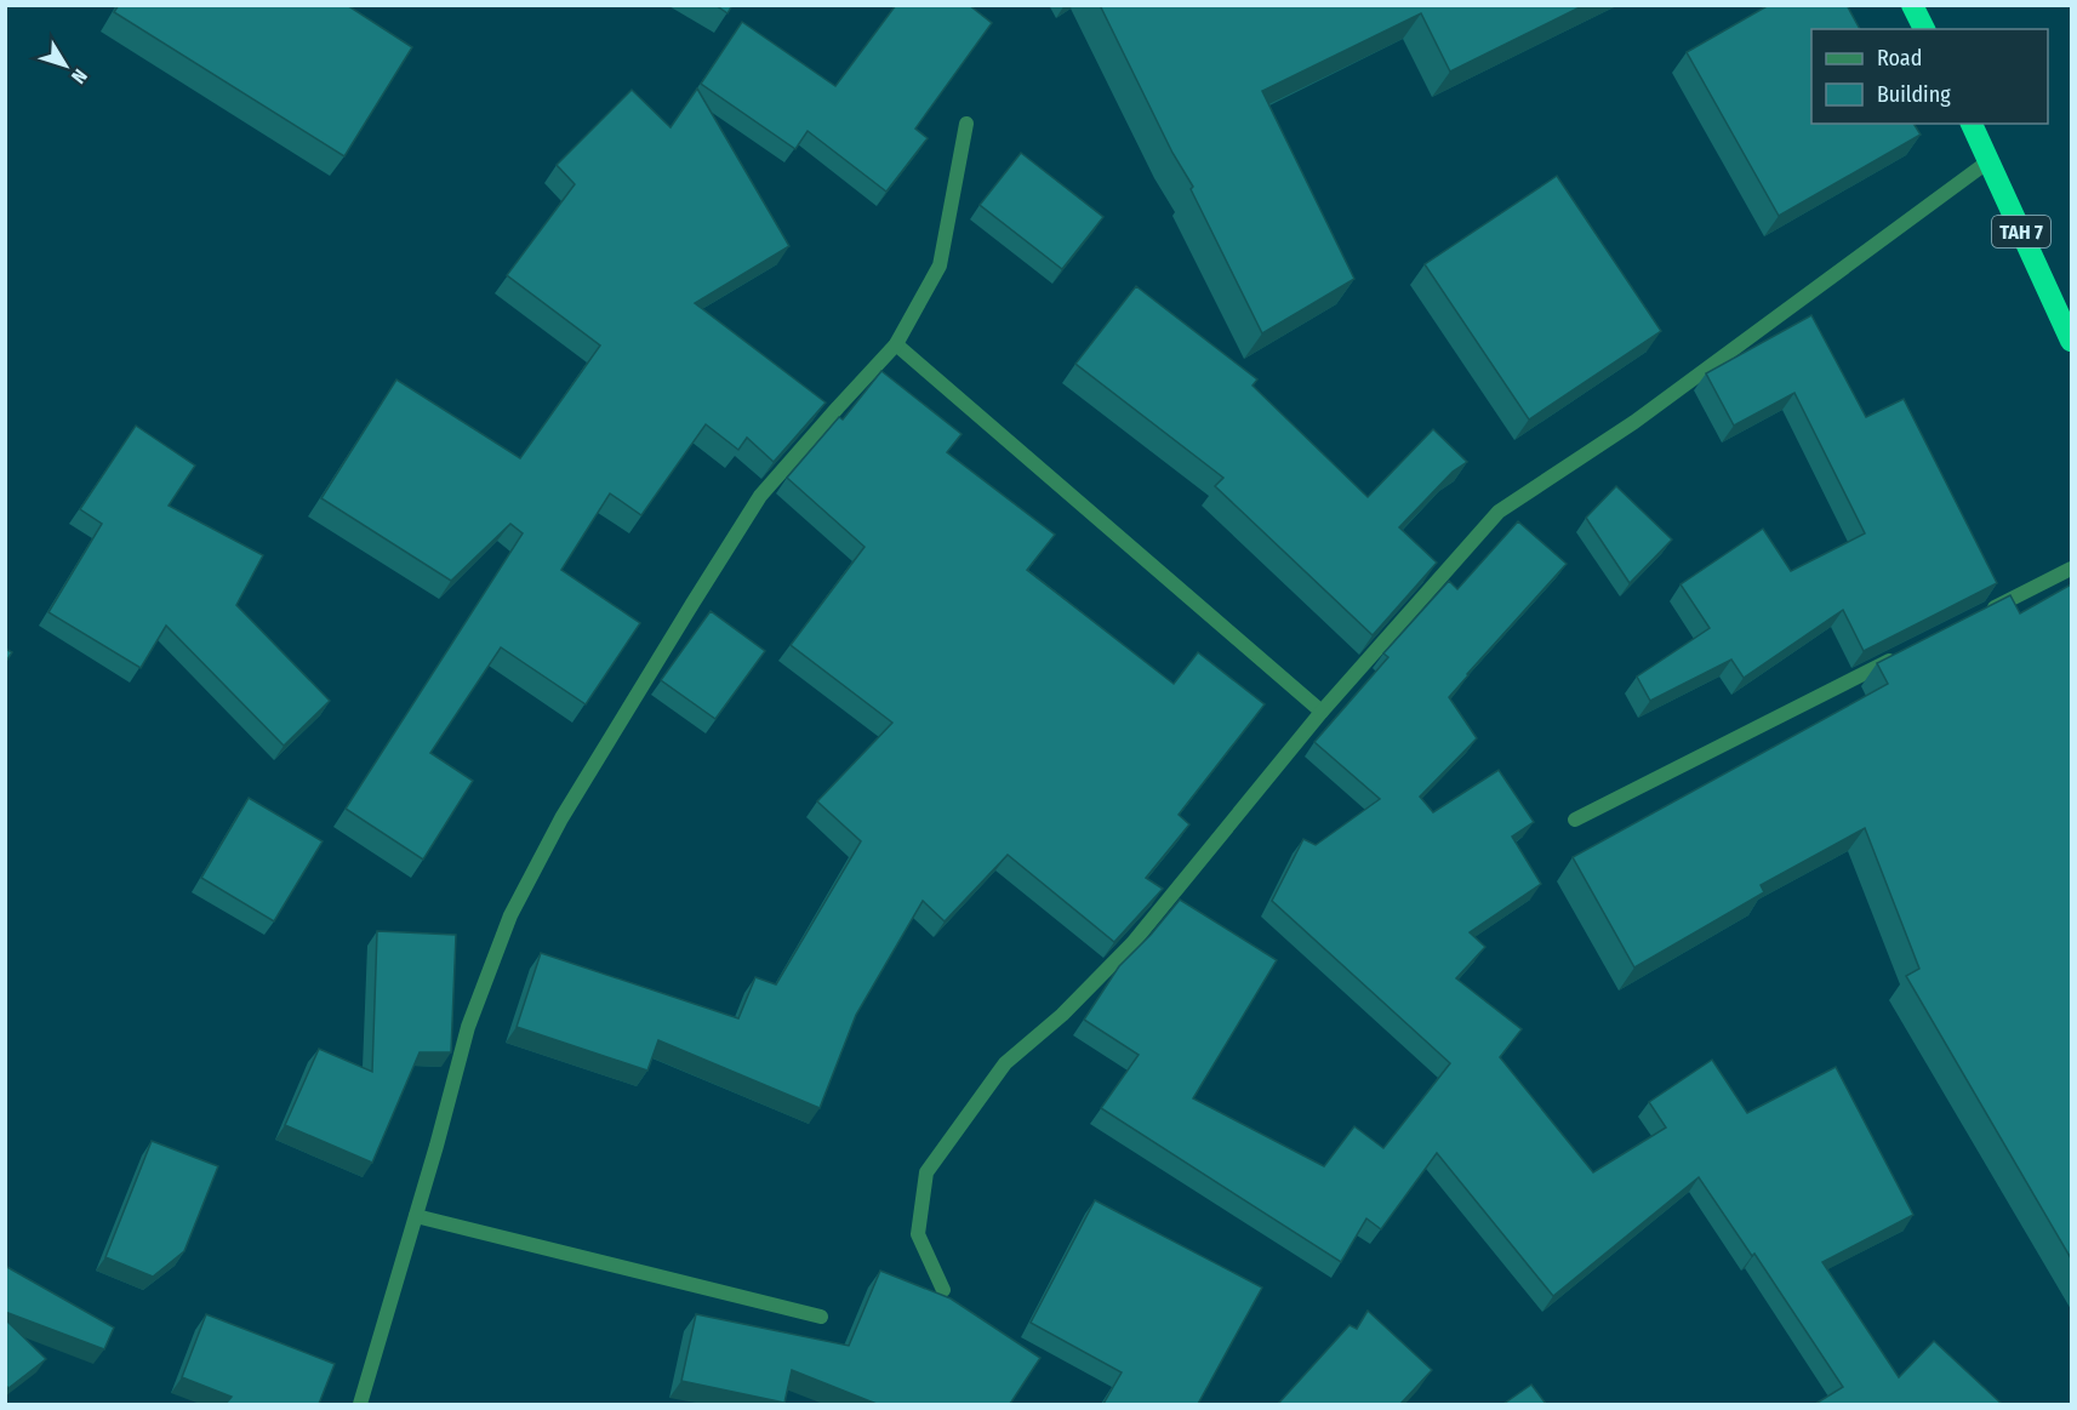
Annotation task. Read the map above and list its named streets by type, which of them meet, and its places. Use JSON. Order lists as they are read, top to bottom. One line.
{"streets":{"highway":["TAH 7"]},"legend":["Road","Building"],"north":"bottom right"}
